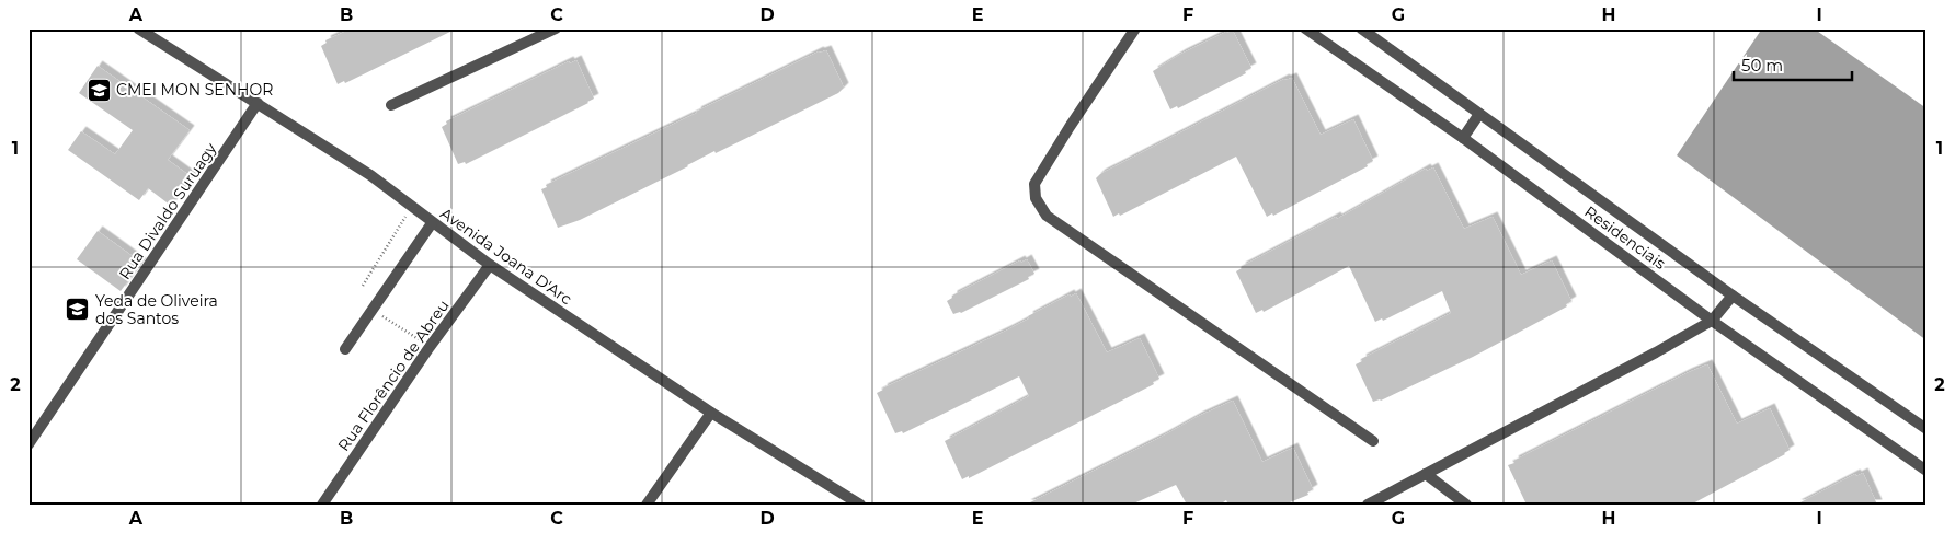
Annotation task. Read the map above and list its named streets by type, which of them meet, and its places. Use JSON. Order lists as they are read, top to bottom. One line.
{"streets":{"street":["Rua Divaldo Suruagy","Residenciais","Avenida Joana D'Arc","Rua Florêncio de Abreu"]},"crossings":[["Rua Divaldo Suruagy","Avenida Joana D'Arc"],["Avenida Joana D'Arc","Rua Florêncio de Abreu"]],"places":{"school or university":["CMEI MON SENHOR","Yeda de Oliveira dos Santos"]},"scale_bar":"50 m","grid":{"columns":["A","B","C","D","E","F","G","H","I"],"rows":["1","2"]}}
